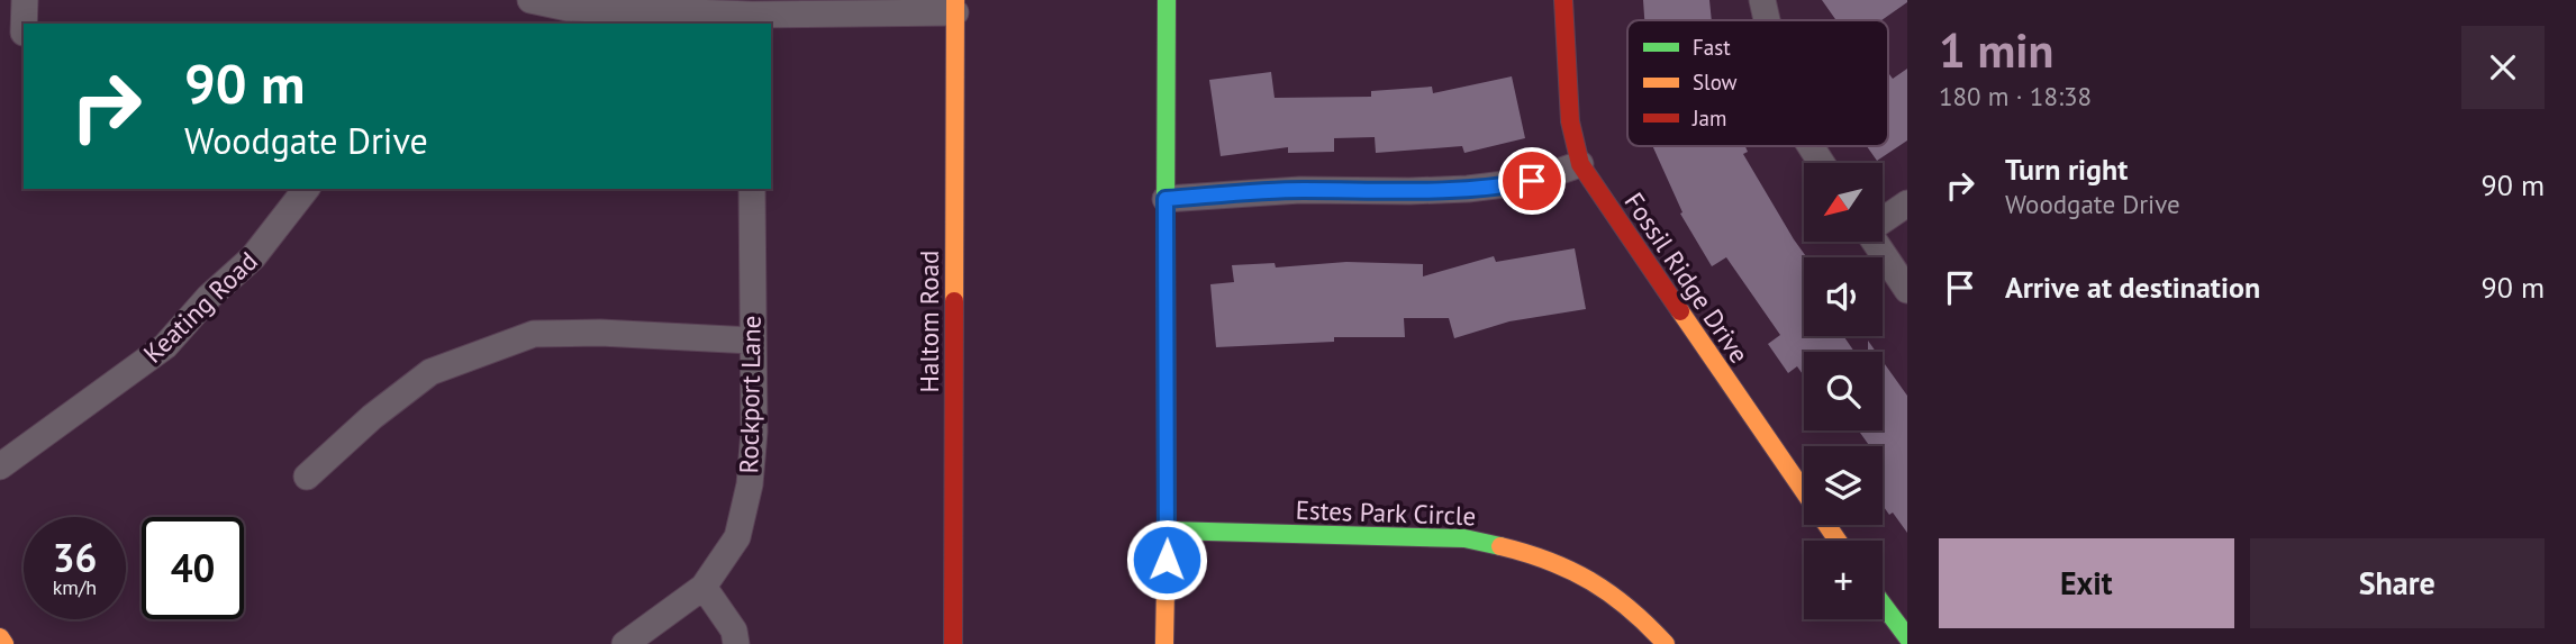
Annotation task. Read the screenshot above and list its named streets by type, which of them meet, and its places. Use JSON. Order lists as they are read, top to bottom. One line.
{"streets":{"street":["Fossil Ridge Drive","Keating Road","Haltom Road","Rockport Lane","Estes Park Circle"]},"legend":["Fast","Slow","Jam"],"north":"bottom left","page":{"heading":["1 min","180 m · 18:38"],"turn":["90 m","Woodgate Drive"],"list":[{"name":"Turn right","note":"Woodgate Drive","value":"90 m"},{"name":"Arrive at destination","value":"90 m"}],"map_buttons":"+","speed":"36 km/h","limit":"40","buttons":["Exit","Share"]}}
